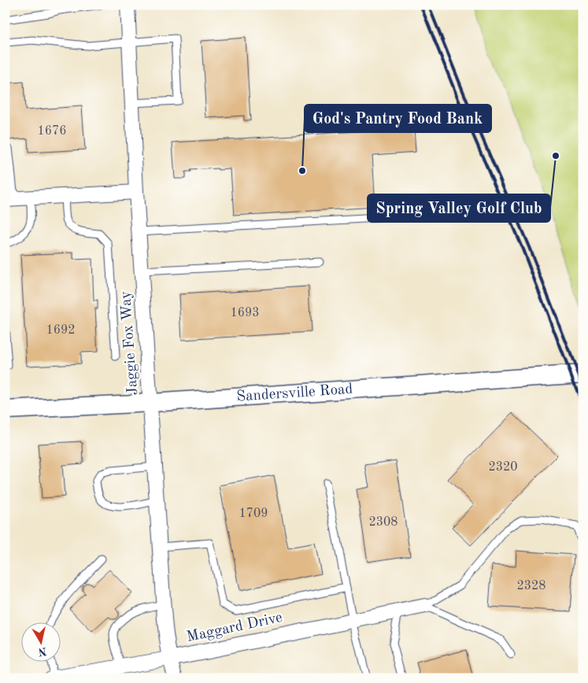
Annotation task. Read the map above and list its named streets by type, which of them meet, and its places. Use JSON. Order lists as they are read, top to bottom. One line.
{"streets":{"street":["Jaggie Fox Way","Sandersville Road","Maggard Drive"]},"crossings":[["Jaggie Fox Way","Sandersville Road"],["Jaggie Fox Way","Maggard Drive"]],"places":["Spring Valley Golf Club","God's Pantry Food Bank"],"house_numbers":["1676","1693","1692","2320","1709","2308","2328"],"north":"bottom"}
